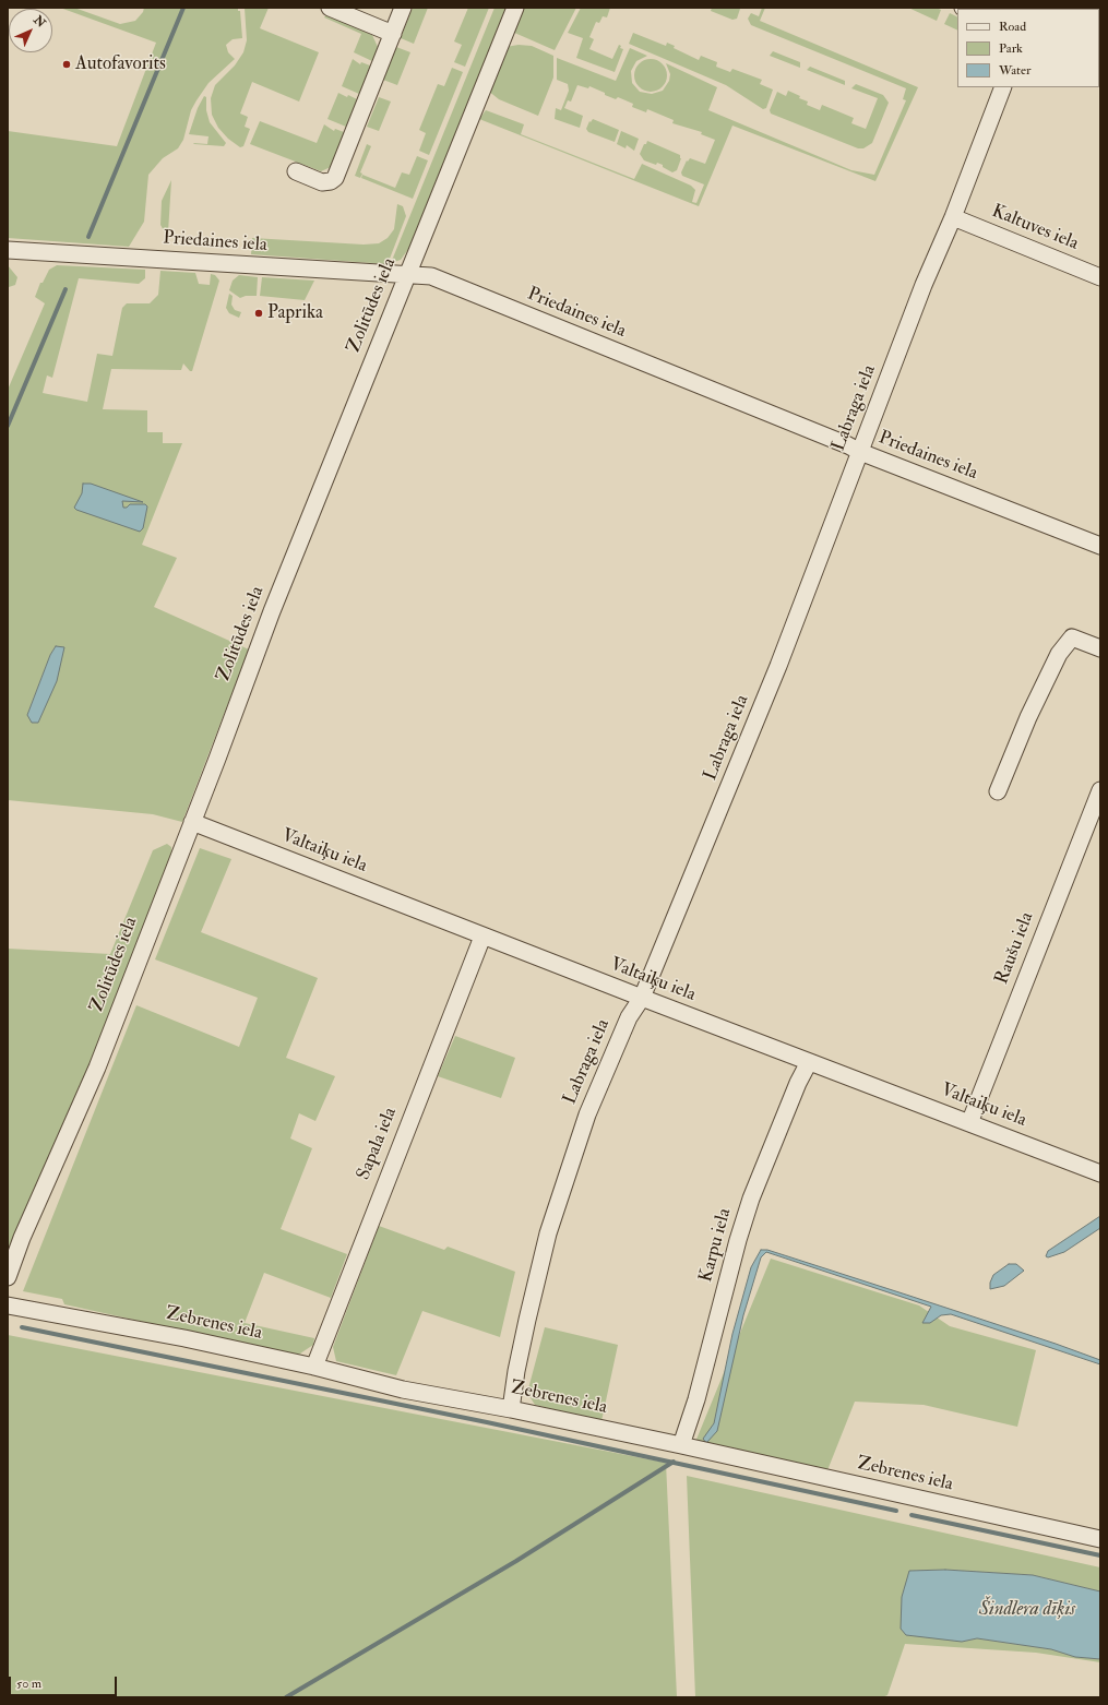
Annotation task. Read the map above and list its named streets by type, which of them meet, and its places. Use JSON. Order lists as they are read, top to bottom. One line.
{"streets":{"street":["Kaltuves iela","Priedaines iela","Zolitūdes iela","Labraga iela","Valtaiķu iela","Raušu iela","Sapala iela","Karpu iela","Zebrenes iela"]},"crossings":[["Kaltuves iela","Labraga iela"],["Priedaines iela","Zolitūdes iela"],["Priedaines iela","Labraga iela"],["Zolitūdes iela","Valtaiķu iela"],["Labraga iela","Valtaiķu iela"],["Labraga iela","Zebrenes iela"],["Valtaiķu iela","Raušu iela"],["Valtaiķu iela","Sapala iela"],["Valtaiķu iela","Karpu iela"],["Sapala iela","Zebrenes iela"],["Karpu iela","Zebrenes iela"]],"water":["Šindlera dīķis"],"places":["Autofavorits","Paprika"],"legend":["Road","Park","Water"],"scale_bar":"50 m","north":"top right"}
